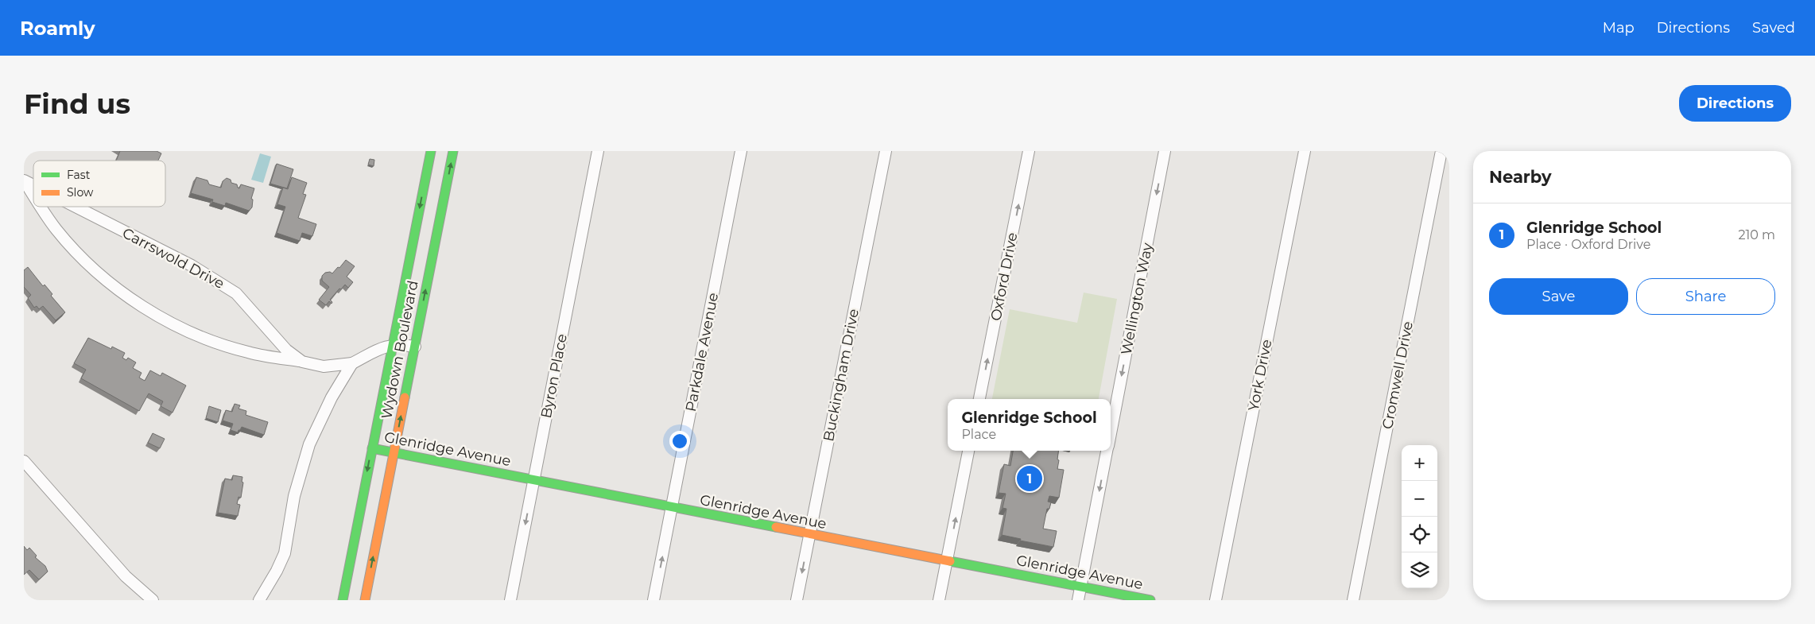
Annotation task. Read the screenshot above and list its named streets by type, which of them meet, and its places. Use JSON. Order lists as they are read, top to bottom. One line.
{"streets":{"street":["Carrswold Drive","Oxford Drive","Wellington Way","Wydown Boulevard","Parkdale Avenue","Buckingham Drive","York Drive","Cromwell Drive","Byron Place","Glenridge Avenue"]},"crossings":[["Carrswold Drive","Wydown Boulevard"],["Wellington Way","Glenridge Avenue"],["Wydown Boulevard","Glenridge Avenue"],["Parkdale Avenue","Glenridge Avenue"],["Buckingham Drive","Glenridge Avenue"],["Byron Place","Glenridge Avenue"]],"one_way":["Oxford Drive","Wellington Way"],"legend":["Fast","Slow"],"page":{"header":"Roamly","nav":["Map","Directions","Saved"],"buttons":["Directions",["Save","Share"]],"title":"Find us","heading":"Nearby","list":[{"mark":"1","name":"Glenridge School","note":"Place · Oxford Drive","value":"210 m"}],"popup":["Glenridge School","Place"],"map_buttons":["+","−"],"pins":"1"}}
